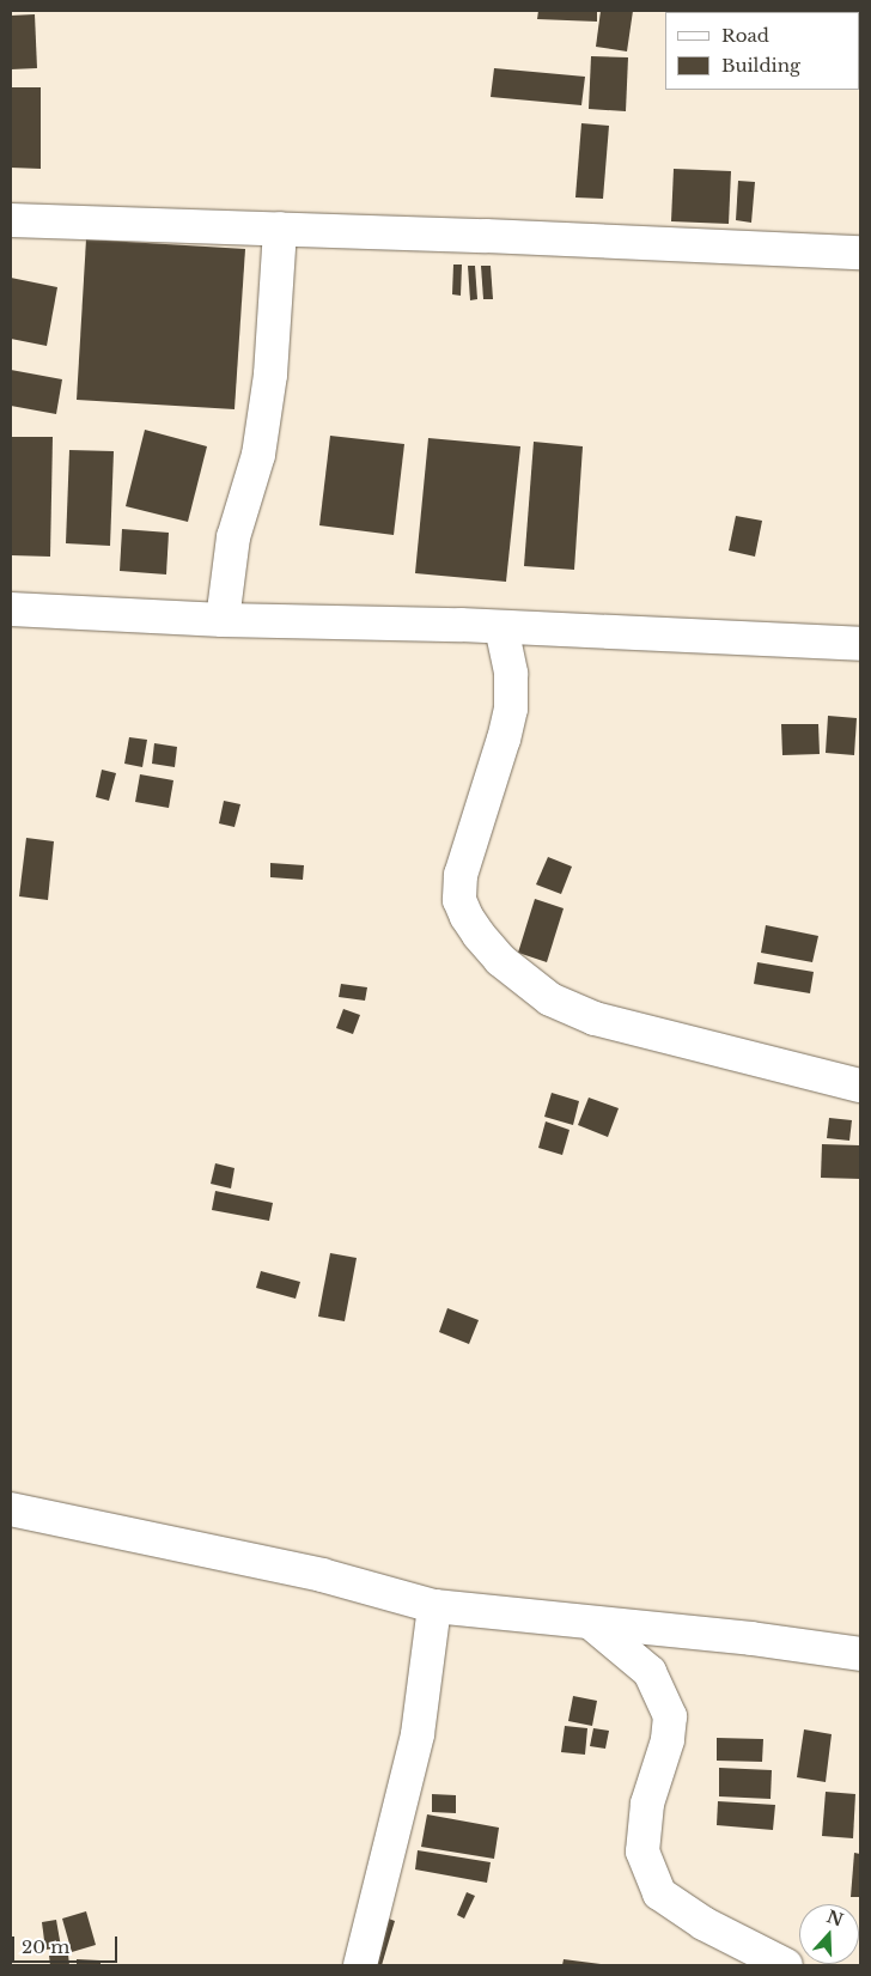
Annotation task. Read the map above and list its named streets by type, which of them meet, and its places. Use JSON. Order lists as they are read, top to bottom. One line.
{"legend":["Road","Building"],"scale_bar":"20 m","north":"top"}
